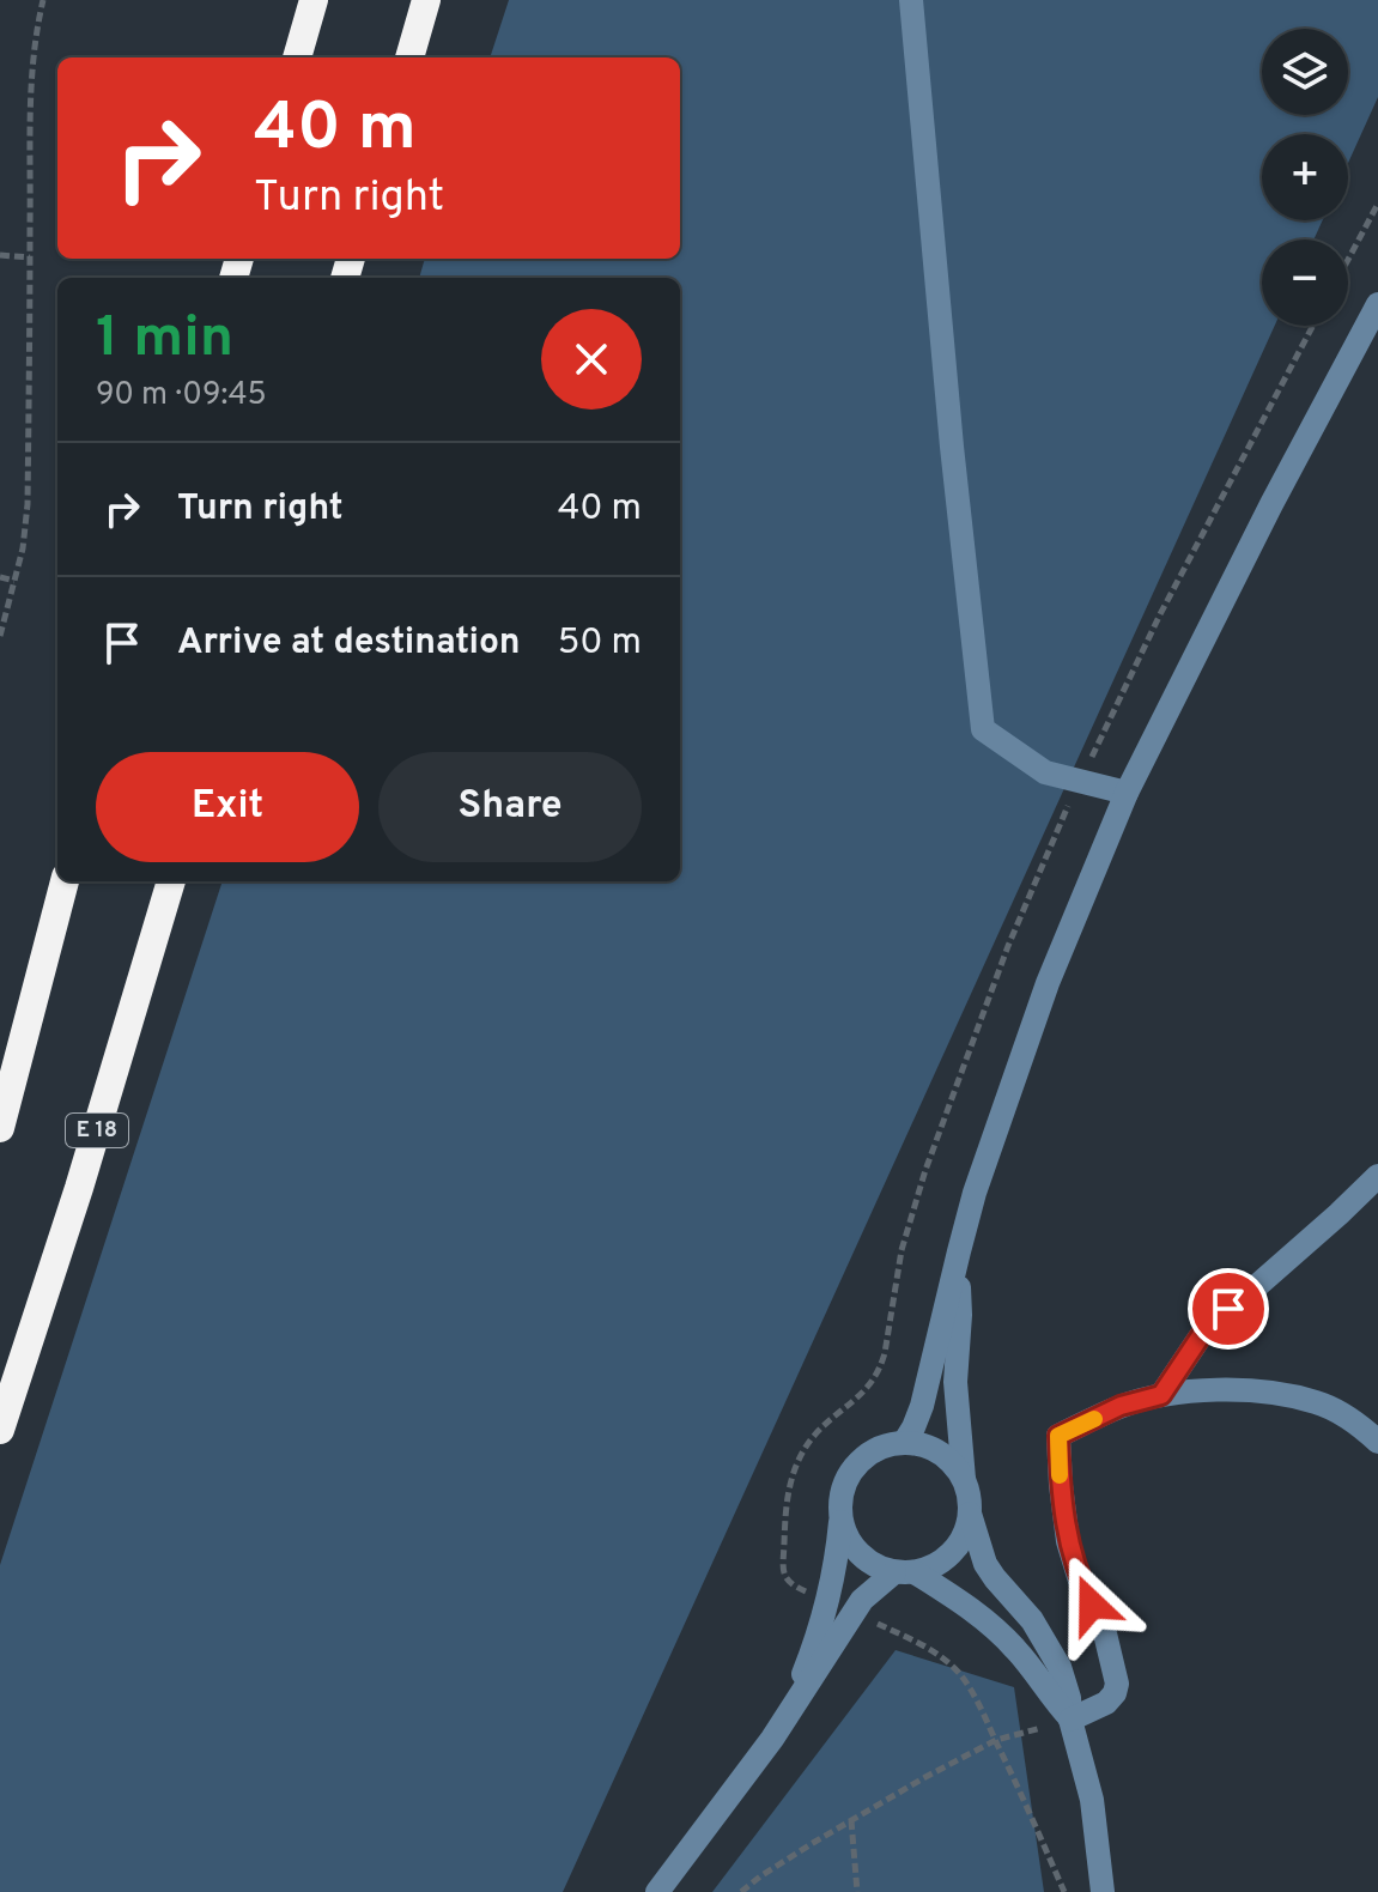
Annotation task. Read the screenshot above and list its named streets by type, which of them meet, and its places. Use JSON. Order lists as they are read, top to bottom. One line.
{"streets":{"highway":["E 18"]},"page":{"map_buttons":["+","−"],"turn":["40 m","Turn right"],"heading":["1 min","90 m · 09:45"],"list":[{"name":"Turn right","value":"40 m"},{"name":"Arrive at destination","value":"50 m"}],"buttons":["Exit","Share"]}}
